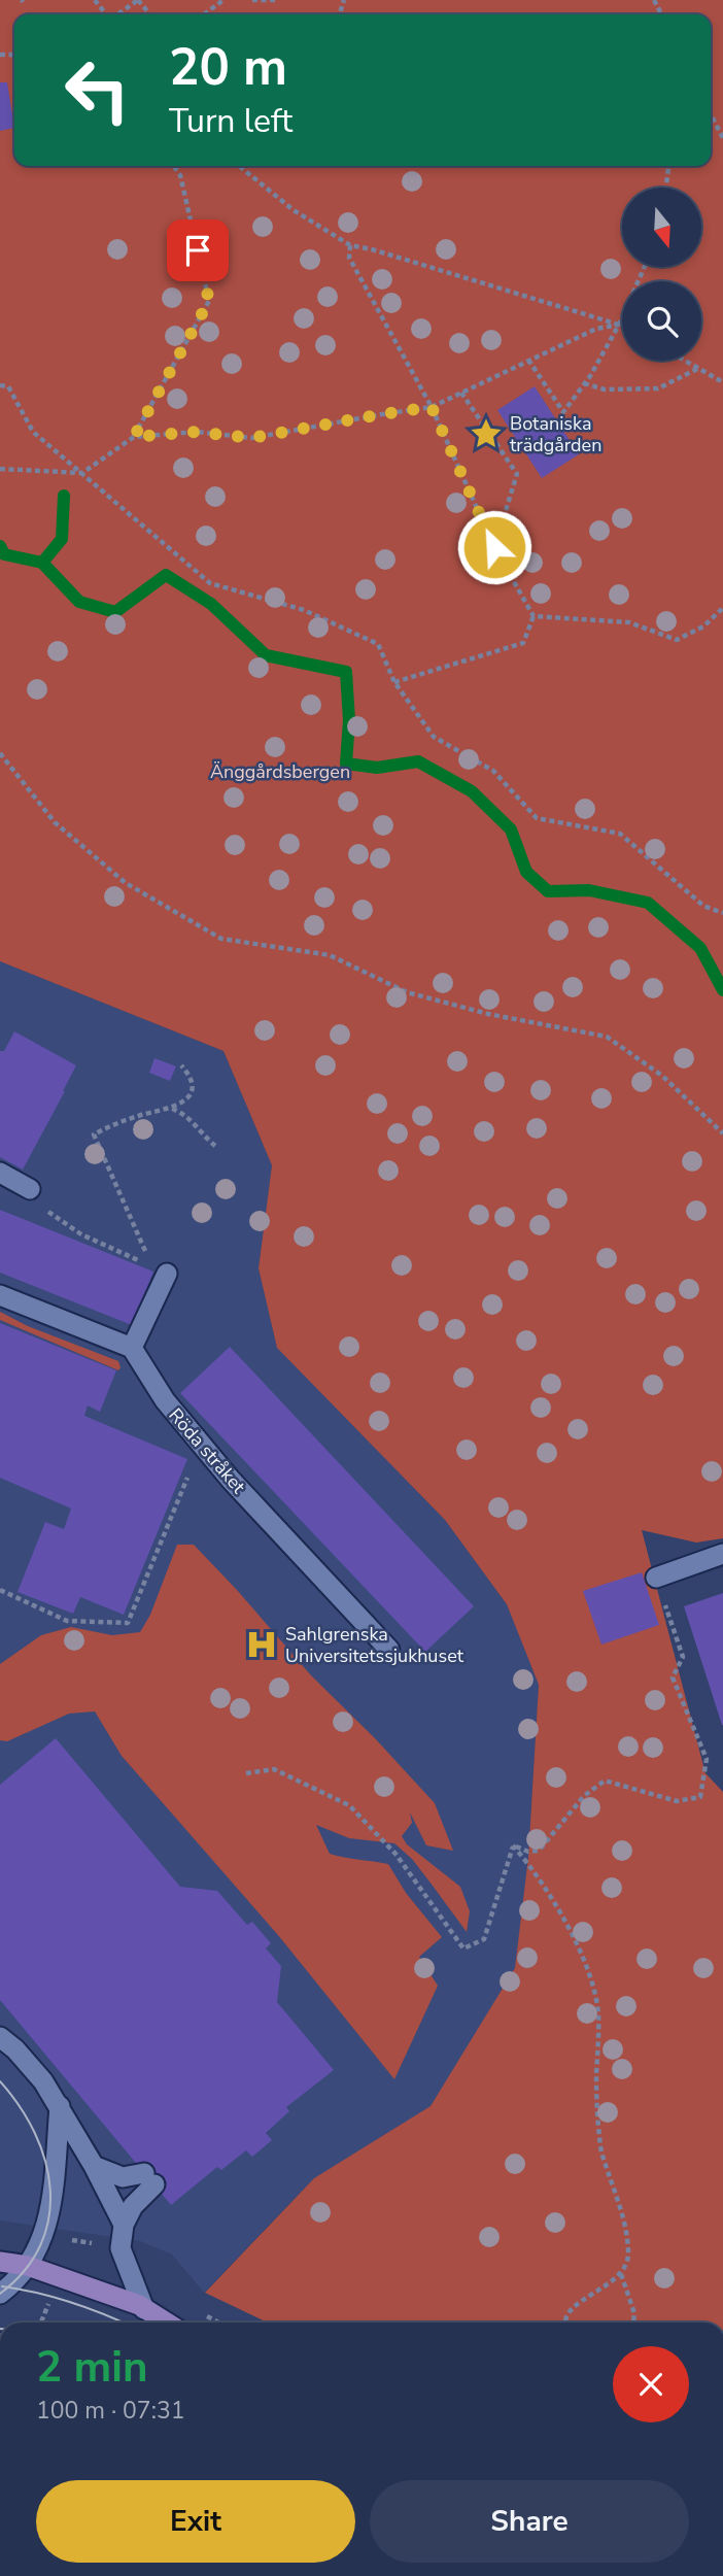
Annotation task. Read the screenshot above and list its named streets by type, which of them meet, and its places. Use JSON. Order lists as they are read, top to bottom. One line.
{"streets":{"street":["Röda stråket"]},"parks":["Änggårdsbergen"],"places":{"place":["Botaniska trädgården"],"hospital":["Sahlgrenska Universitetssjukhuset"]},"north":"bottom","page":{"turn":["20 m","Turn left"],"heading":["2 min","100 m · 07:31"],"buttons":["Exit","Share"]}}
